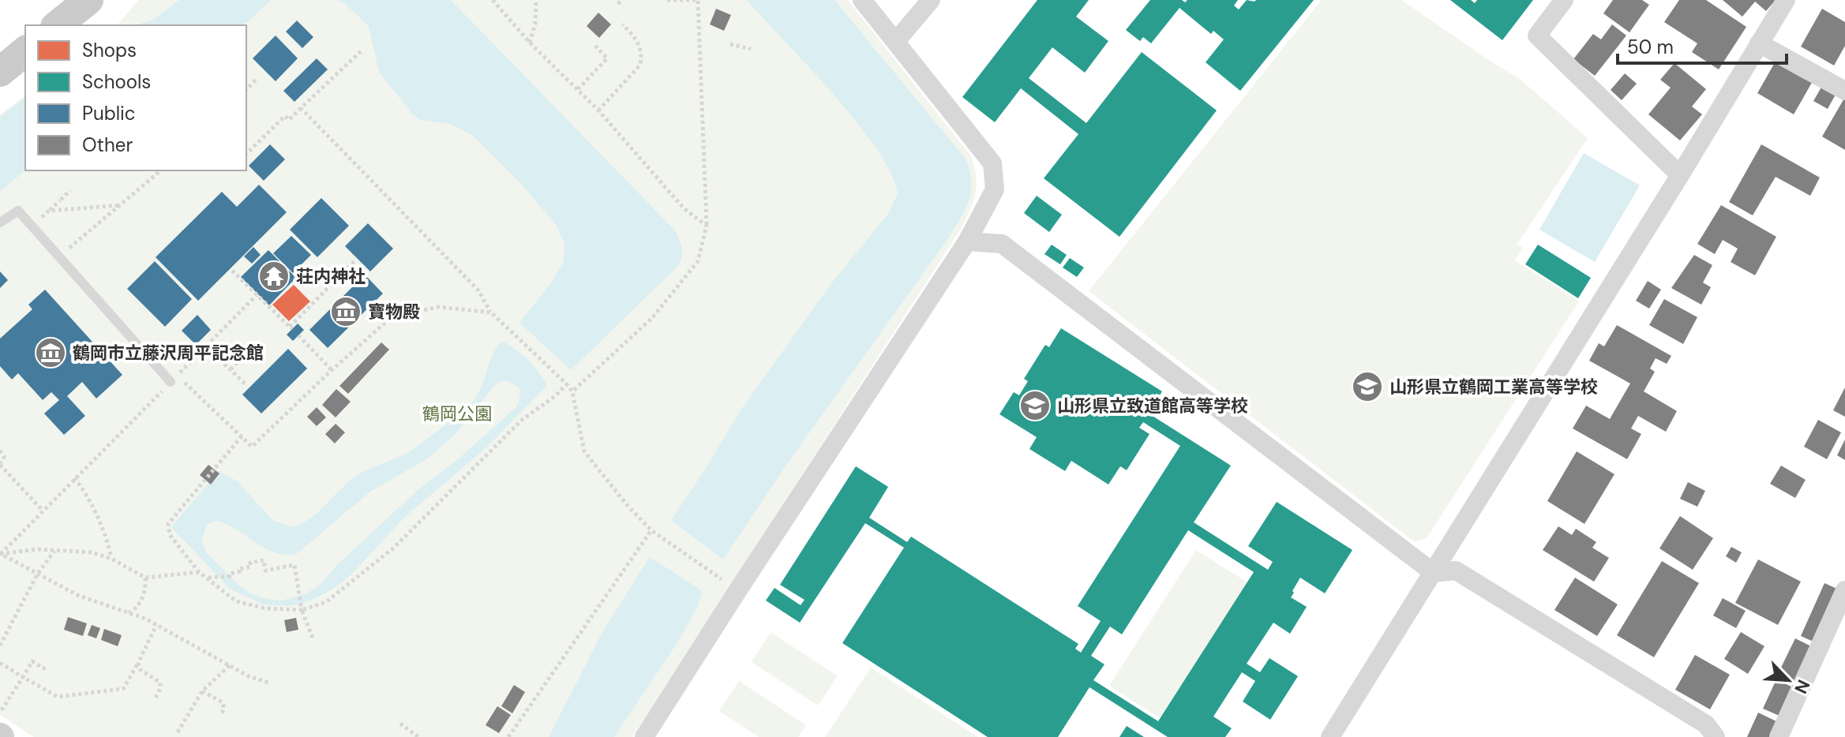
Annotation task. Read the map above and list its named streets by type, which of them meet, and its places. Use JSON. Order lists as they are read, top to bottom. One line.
{"parks":["鶴岡公園"],"places":{"temple":["荘内神社"],"museum":["寶物殿","鶴岡市立藤沢周平記念館"],"school or university":["山形県立鶴岡工業高等学校","山形県立致道館高等学校"]},"legend":["Shops","Schools","Public","Other"],"scale_bar":"50 m","north":"bottom right"}
